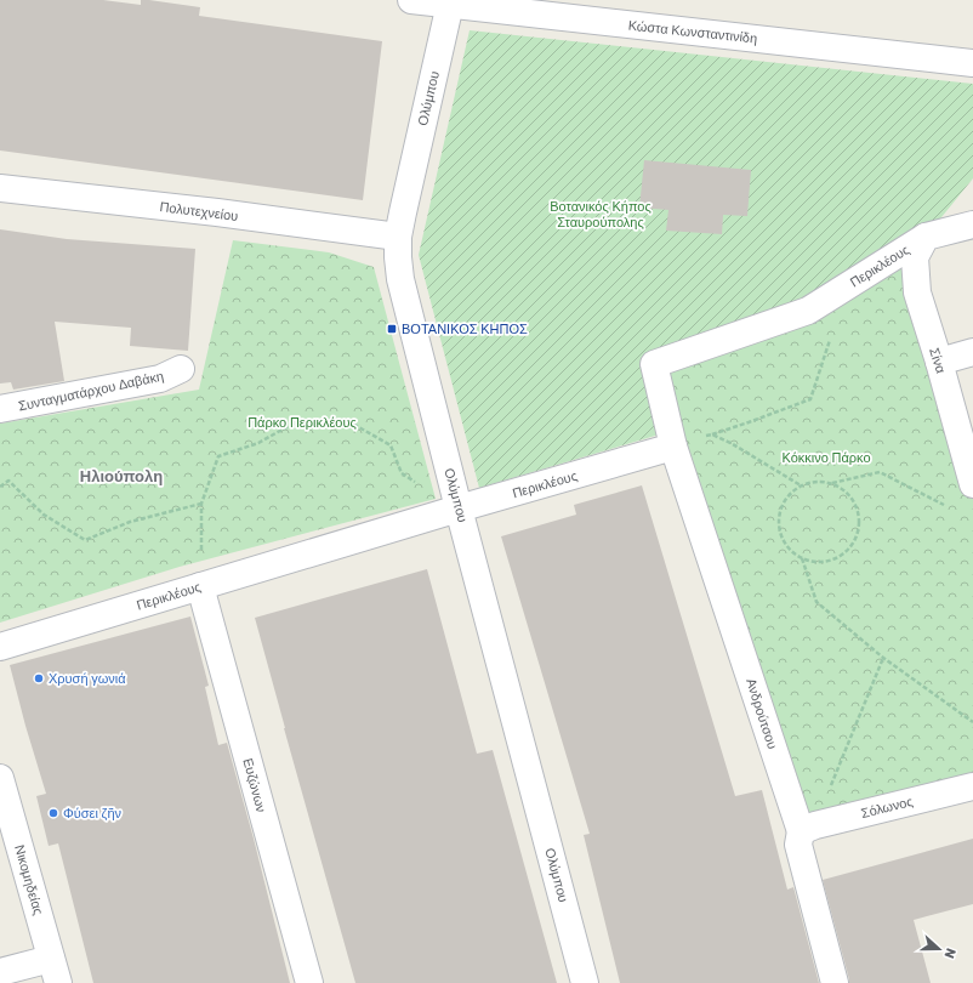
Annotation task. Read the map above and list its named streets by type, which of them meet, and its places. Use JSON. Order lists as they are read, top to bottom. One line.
{"streets":{"street":["Κώστα Κωνσταντινίδη","Ολύμπου","Πολυτεχνείου","Περικλέους","Σίνα","Συνταγματάρχου Δαβάκη","Ανδρούτσου","Ευζώνων","Σόλωνος","Νικομηδείας"]},"crossings":[["Κώστα Κωνσταντινίδη","Ολύμπου"],["Ολύμπου","Πολυτεχνείου"],["Ολύμπου","Περικλέους"],["Περικλέους","Σίνα"],["Περικλέους","Ανδρούτσου"],["Περικλέους","Ευζώνων"],["Ανδρούτσου","Σόλωνος"]],"districts":["Ηλιούπολη"],"parks":["Βοτανικός Κήπος Σταυρούπολης","Πάρκο Περικλέους","Κόκκινο Πάρκο"],"places":{"transit":["ΒΟΤΑΝΙΚΟΣ ΚΗΠΟΣ"],"other":["Χρυσή γωνιά","Φύσει ζῆν"]},"north":"right"}
